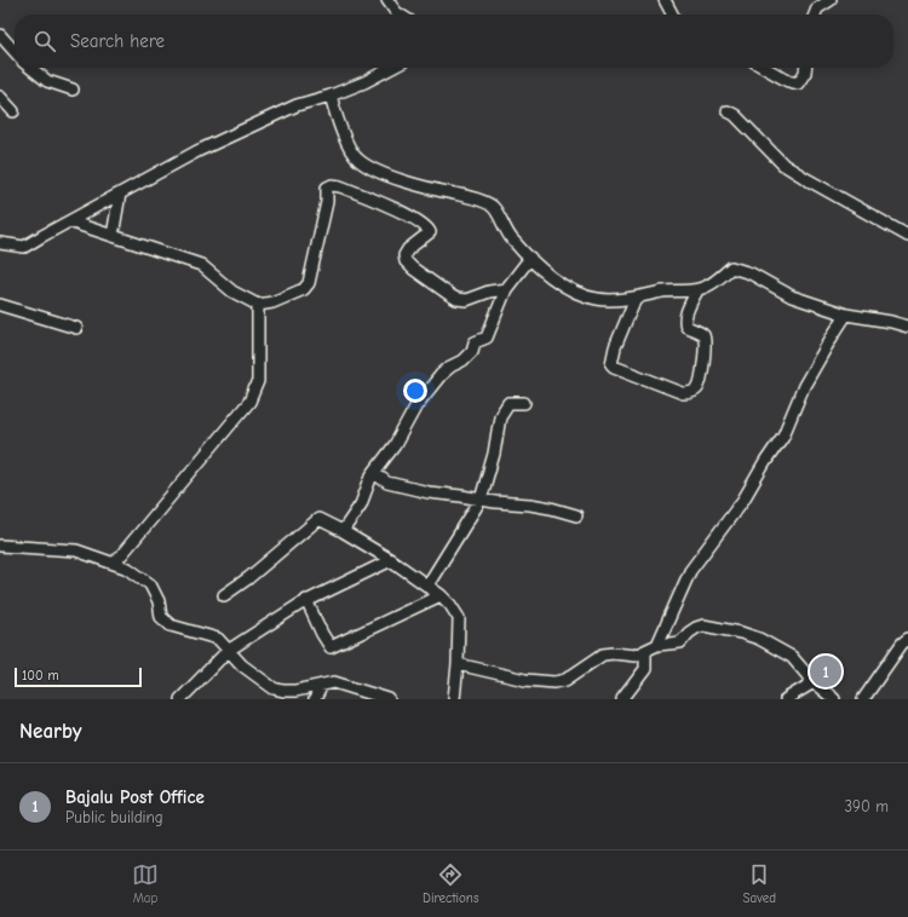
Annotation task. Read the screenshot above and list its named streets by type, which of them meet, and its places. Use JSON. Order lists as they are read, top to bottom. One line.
{"scale_bar":"100 m","page":{"search":"Search here","pins":"1","scale":"100 m","heading":"Nearby","list":[{"mark":"1","name":"Bajalu Post Office","note":"Public building","value":"390 m"}],"nav":["Map","Directions","Saved"]}}
